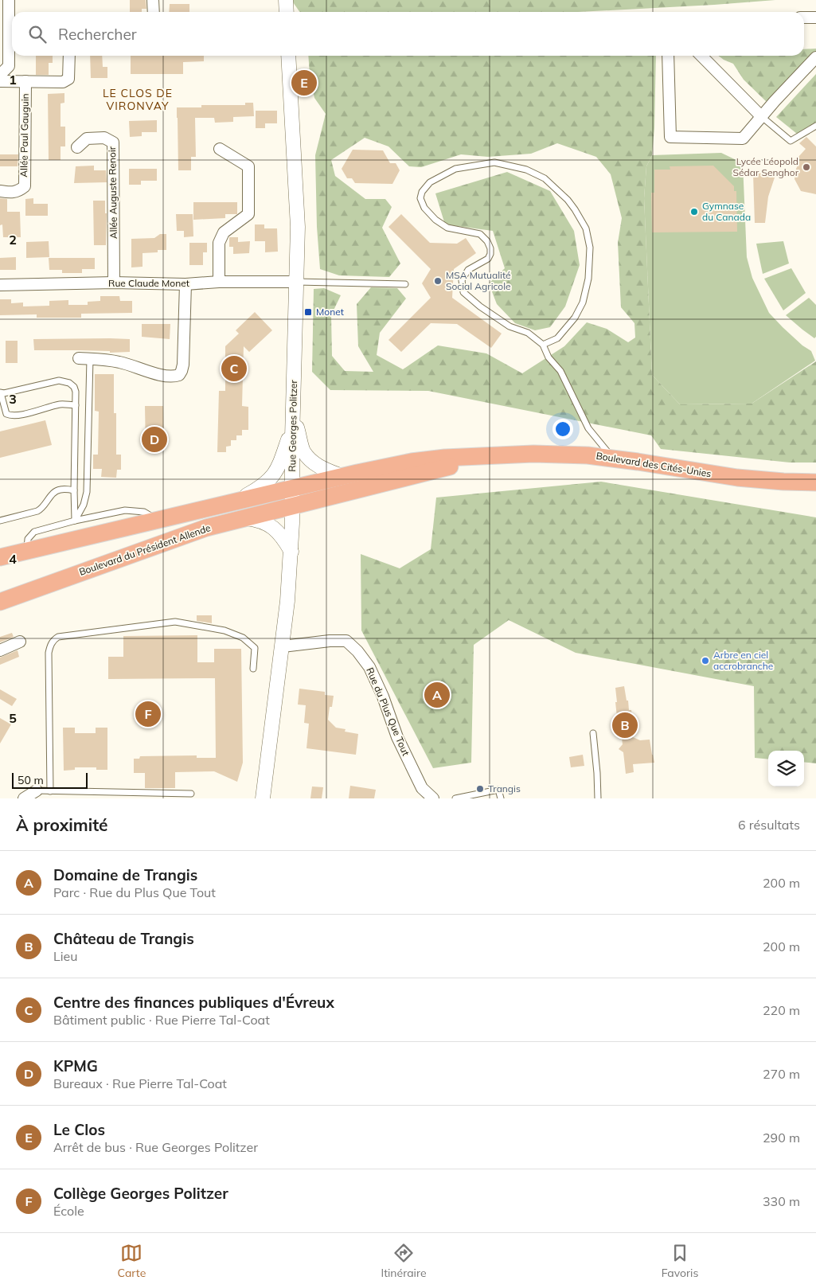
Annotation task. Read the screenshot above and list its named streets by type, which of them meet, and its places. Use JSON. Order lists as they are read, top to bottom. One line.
{"streets":{"main road":["Boulevard des Cités-Unies","Boulevard du Président Allende"],"street":["Allée Paul Gauguin","Allée Auguste Renoir","Rue Claude Monet","Rue Georges Politzer","Rue du Plus Que Tout"]},"crossings":[["Allée Auguste Renoir","Rue Claude Monet"],["Rue Claude Monet","Rue Georges Politzer"],["Rue Georges Politzer","Boulevard des Cités-Unies"],["Rue Georges Politzer","Boulevard du Président Allende"],["Rue Georges Politzer","Rue du Plus Que Tout"],["Boulevard des Cités-Unies","Boulevard du Président Allende"]],"districts":["LE CLOS DE VIRONVAY"],"places":{"other":["Lycée Léopold Sédar Senghor","Gymnase du Canada","MSA Mutualité Social Agricole","Arbre en ciel accrobranche","Trangis"],"transit":["Monet"]},"scale_bar":"50 m","page":{"search":"Rechercher","pins":["E","C","D","A","F","B"],"scale":"50 m","heading":["À proximité","6 résultats"],"list":[{"mark":"A","name":"Domaine de Trangis","note":"Parc · Rue du Plus Que Tout","value":"200 m"},{"mark":"B","name":"Château de Trangis","note":"Lieu","value":"200 m"},{"mark":"C","name":"Centre des finances publiques d'Évreux","note":"Bâtiment public · Rue Pierre Tal-Coat","value":"220 m"},{"mark":"D","name":"KPMG","note":"Bureaux · Rue Pierre Tal-Coat","value":"270 m"},{"mark":"E","name":"Le Clos","note":"Arrêt de bus · Rue Georges Politzer","value":"290 m"},{"mark":"F","name":"Collège Georges Politzer","note":"École","value":"330 m"}],"nav":["Carte","Itinéraire","Favoris"]},"grid":{"rows":["1","2","3","4","5"]}}
